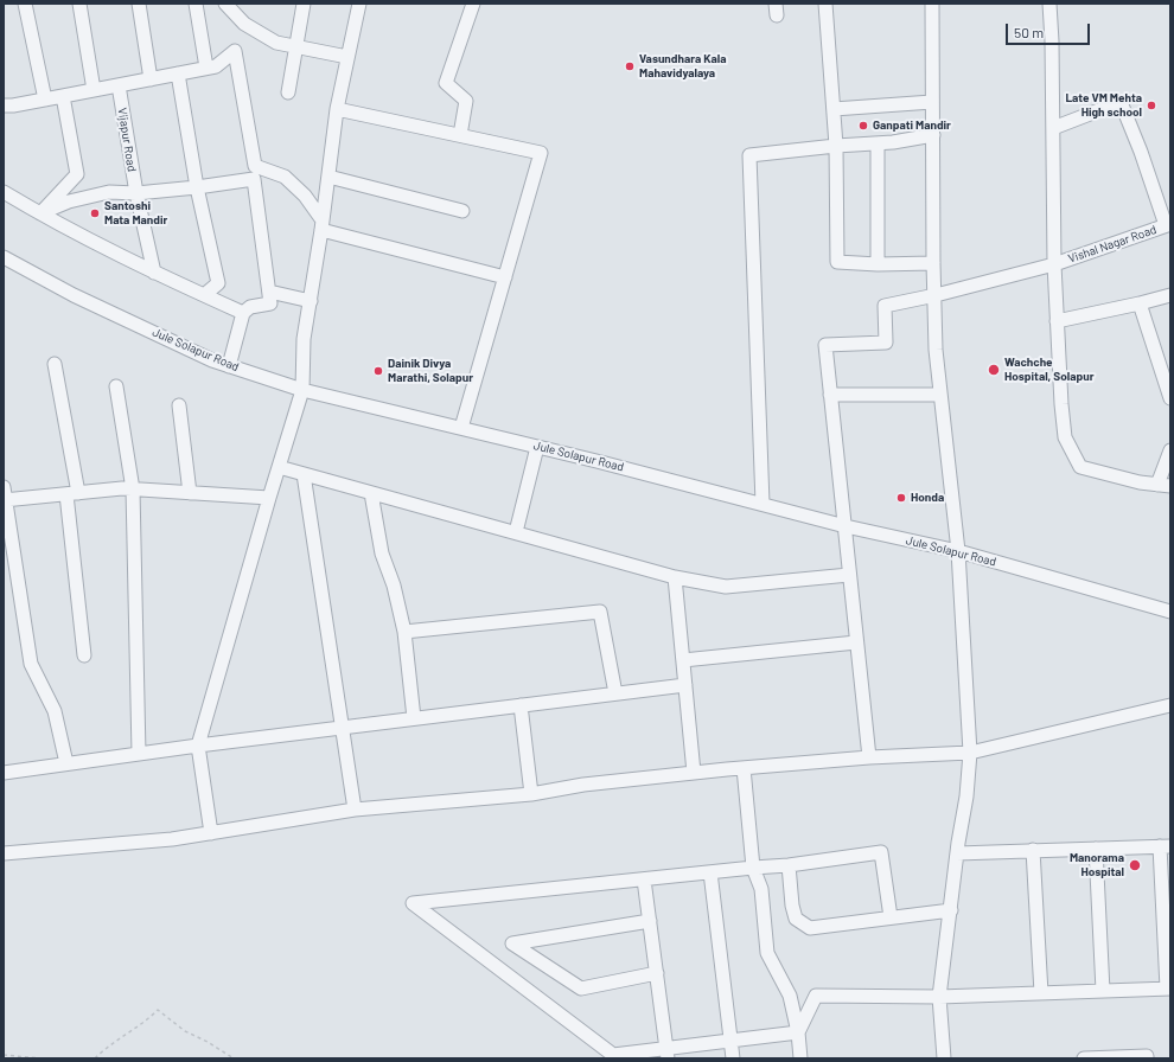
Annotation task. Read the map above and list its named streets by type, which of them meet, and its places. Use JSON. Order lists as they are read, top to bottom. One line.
{"streets":{"street":["Vijapur Road","Vishal Nagar Road","Jule Solapur Road"]},"places":["Vasundhara Kala Mahavidyalaya","Late VM Mehta High school","Ganpati Mandir","Santoshi Mata Mandir","Wachche Hospital, Solapur","Dainik Divya Marathi, Solapur","Honda","Manorama Hospital"],"scale_bar":"50 m"}
